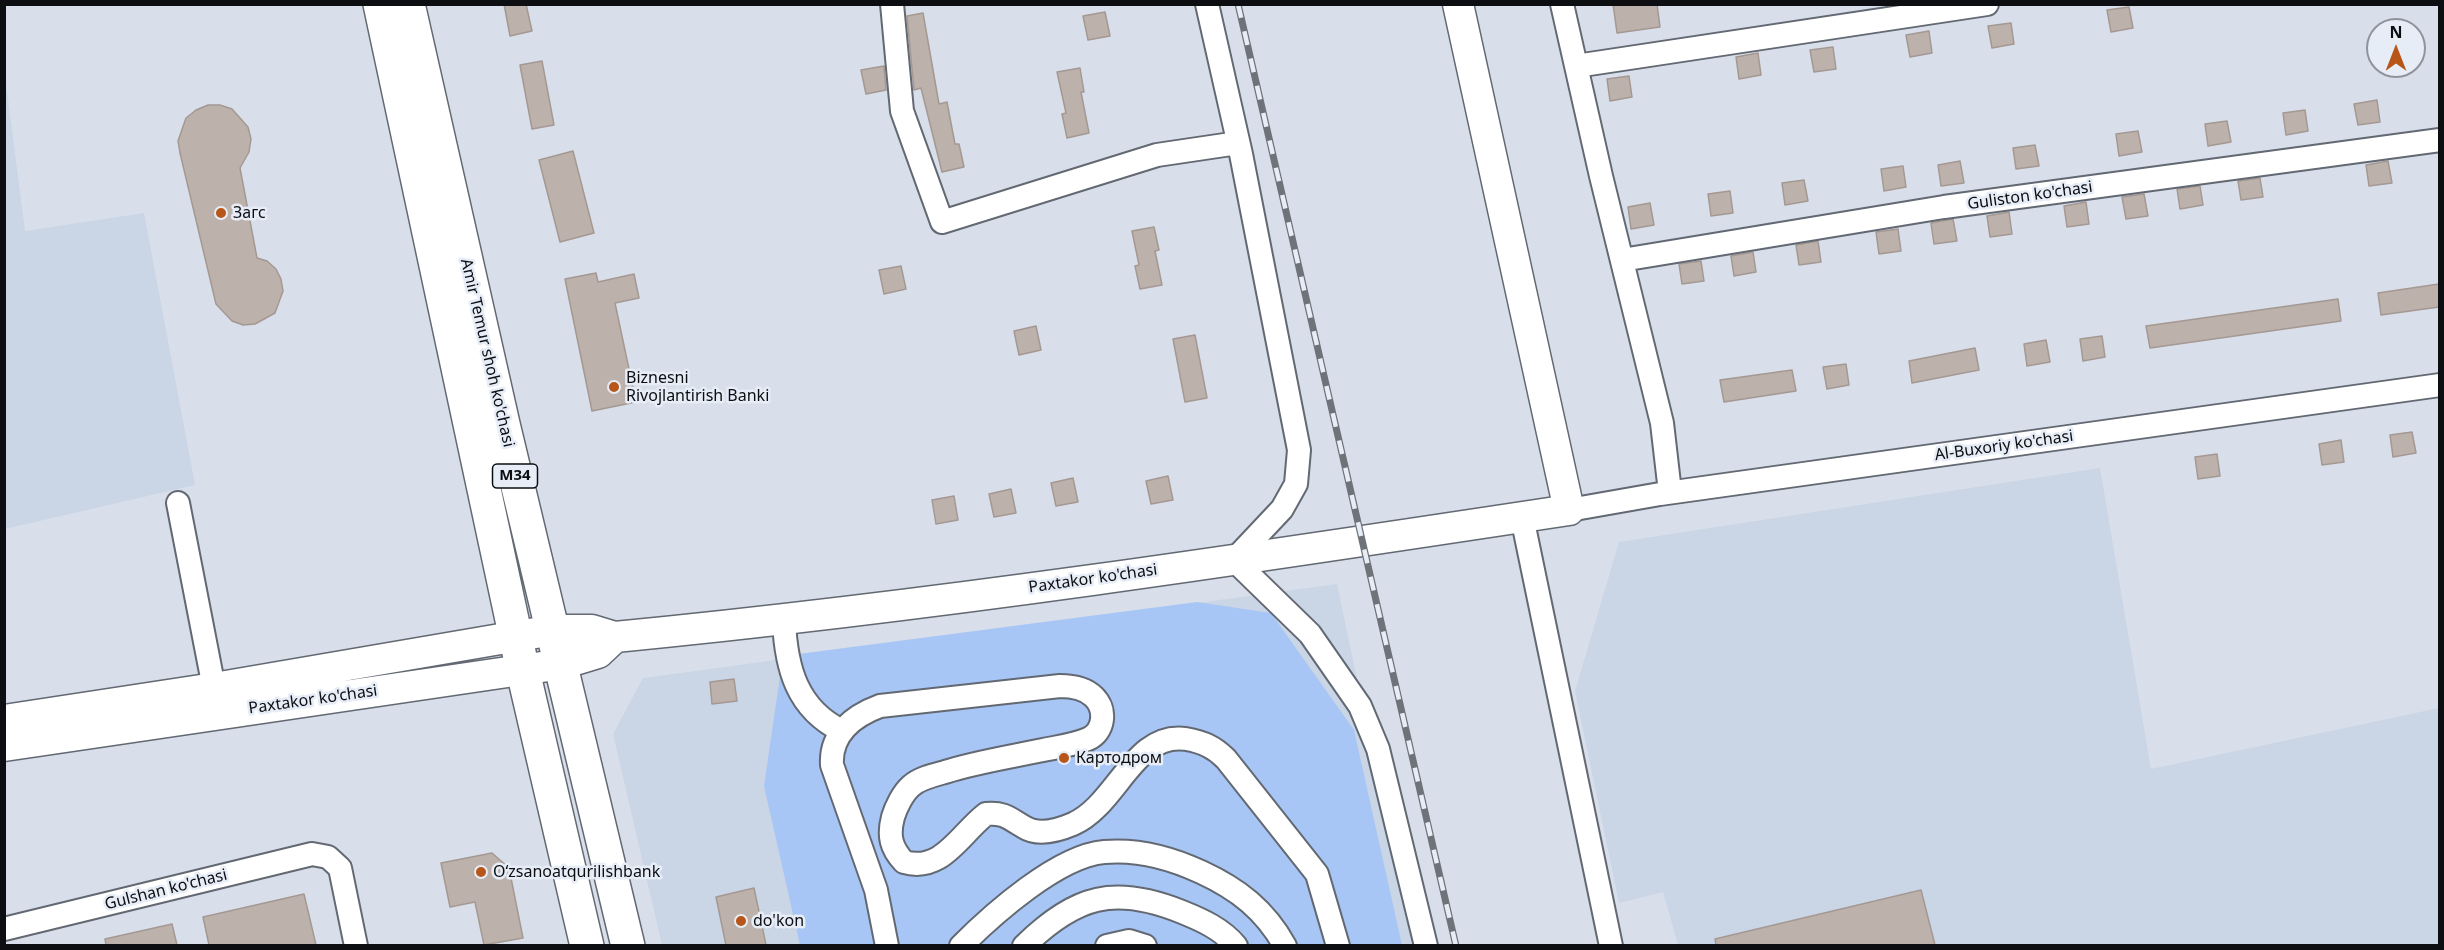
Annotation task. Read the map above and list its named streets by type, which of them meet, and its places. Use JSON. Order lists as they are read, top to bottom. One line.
{"streets":{"highway":["Amir Temur shoh ko'chasi","M34"],"main road":["Paxtakor ko'chasi"],"street":["Guliston ko'chasi","Al-Buxoriy ko'chasi","Gulshan ko'chasi"]},"crossings":[["Amir Temur shoh ko'chasi","Paxtakor ko'chasi"],["Al-Buxoriy ko'chasi","Paxtakor ko'chasi"]],"places":["Загс","Biznesni Rivojlantirish Banki","Картодром","Oʻzsanoatqurilishbank","do'kon"],"north":"top"}
